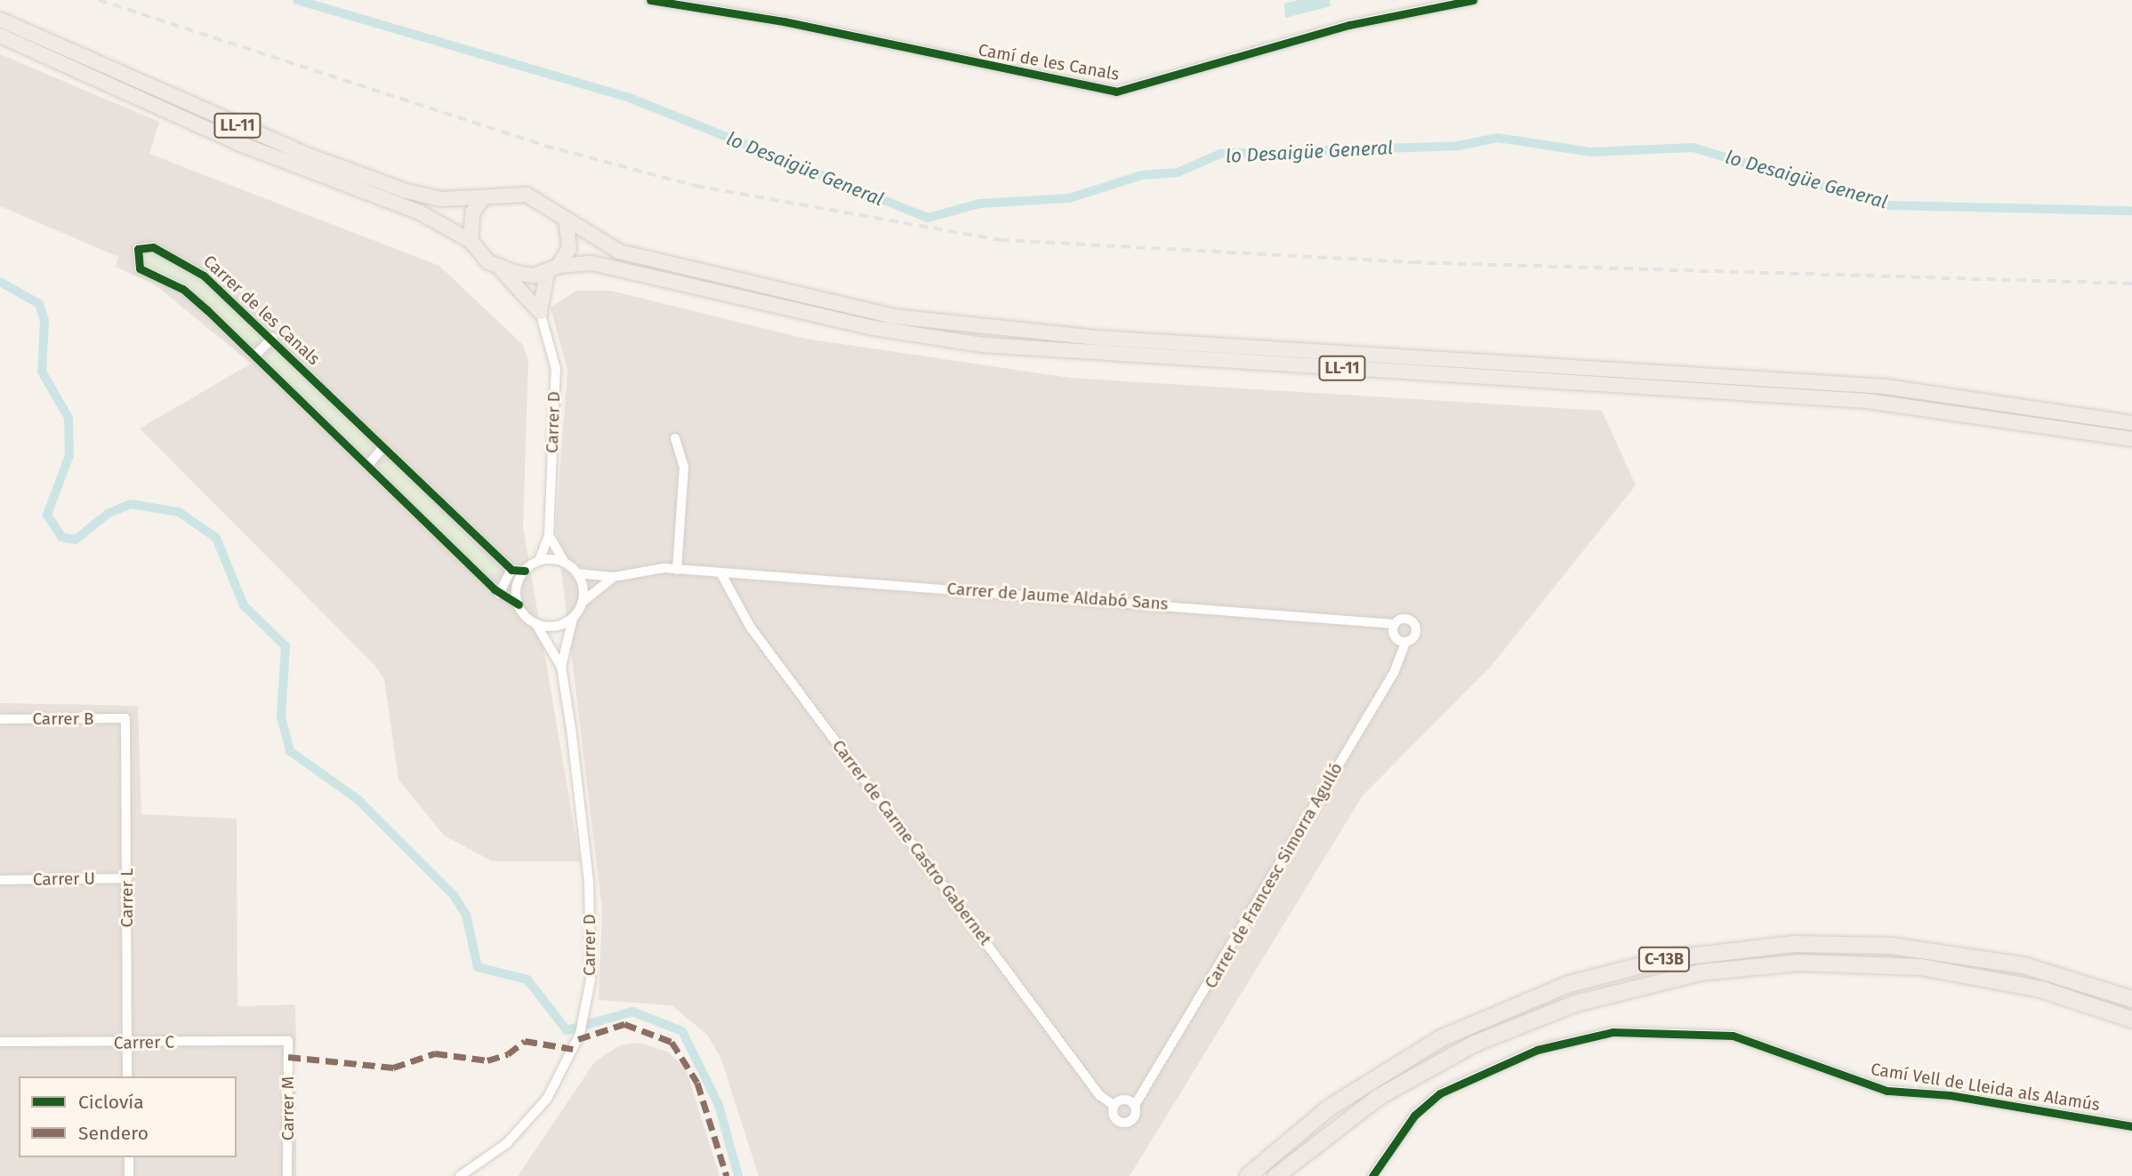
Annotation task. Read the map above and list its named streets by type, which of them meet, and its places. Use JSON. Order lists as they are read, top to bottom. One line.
{"streets":{"highway":["LL-11","C-13B"],"street":["Camí de les Canals","Carrer de les Canals","Carrer D","Carrer de Jaume Aldabó Sans","Carrer B","Carrer de Carme Castro Gabernet","Carrer de Francesc Simorra Agulló","Carrer U","Carrer L","Carrer C","Camí Vell de Lleida als Alamús","Carrer M"]},"crossings":[["Carrer de les Canals","Carrer D"],["Carrer de les Canals","Carrer de Jaume Aldabó Sans"],["Carrer D","Carrer de Jaume Aldabó Sans"],["Carrer de Jaume Aldabó Sans","Carrer de Carme Castro Gabernet"],["Carrer de Jaume Aldabó Sans","Carrer de Francesc Simorra Agulló"],["Carrer B","Carrer L"],["Carrer de Carme Castro Gabernet","Carrer de Francesc Simorra Agulló"],["Carrer U","Carrer L"],["Carrer L","Carrer C"],["Carrer C","Carrer M"]],"water":["lo Desaigüe General"],"legend":["Ciclovía","Sendero"]}
